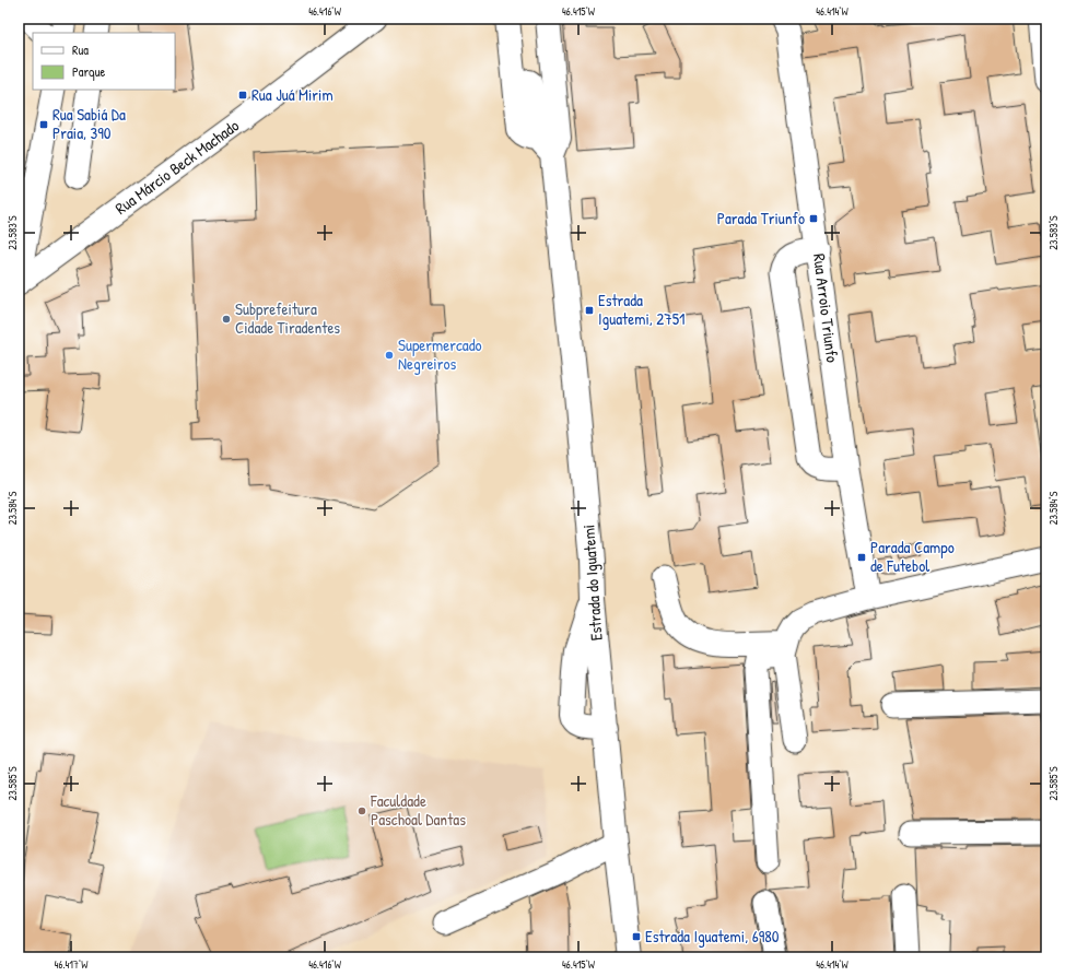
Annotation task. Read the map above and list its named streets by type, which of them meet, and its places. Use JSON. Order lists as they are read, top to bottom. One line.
{"streets":{"main road":["Estrada do Iguatemi"],"street":["Rua Márcio Beck Machado","Rua Arroio Triunfo"]},"places":{"transit":["Rua Juá Mirim","Rua Sabiá Da Praia, 390","Parada Triunfo","Estrada Iguatemi, 2751","Parada Campo de Futebol","Estrada Iguatemi, 6980"],"other":["Subprefeitura Cidade Tiradentes","Supermercado Negreiros","Faculdade Paschoal Dantas"]},"legend":["Rua","Parque"],"coordinates":["46.416°W","46.415°W","46.414°W","23.583°S","23.584°S","23.585°S","46.417°W"]}
